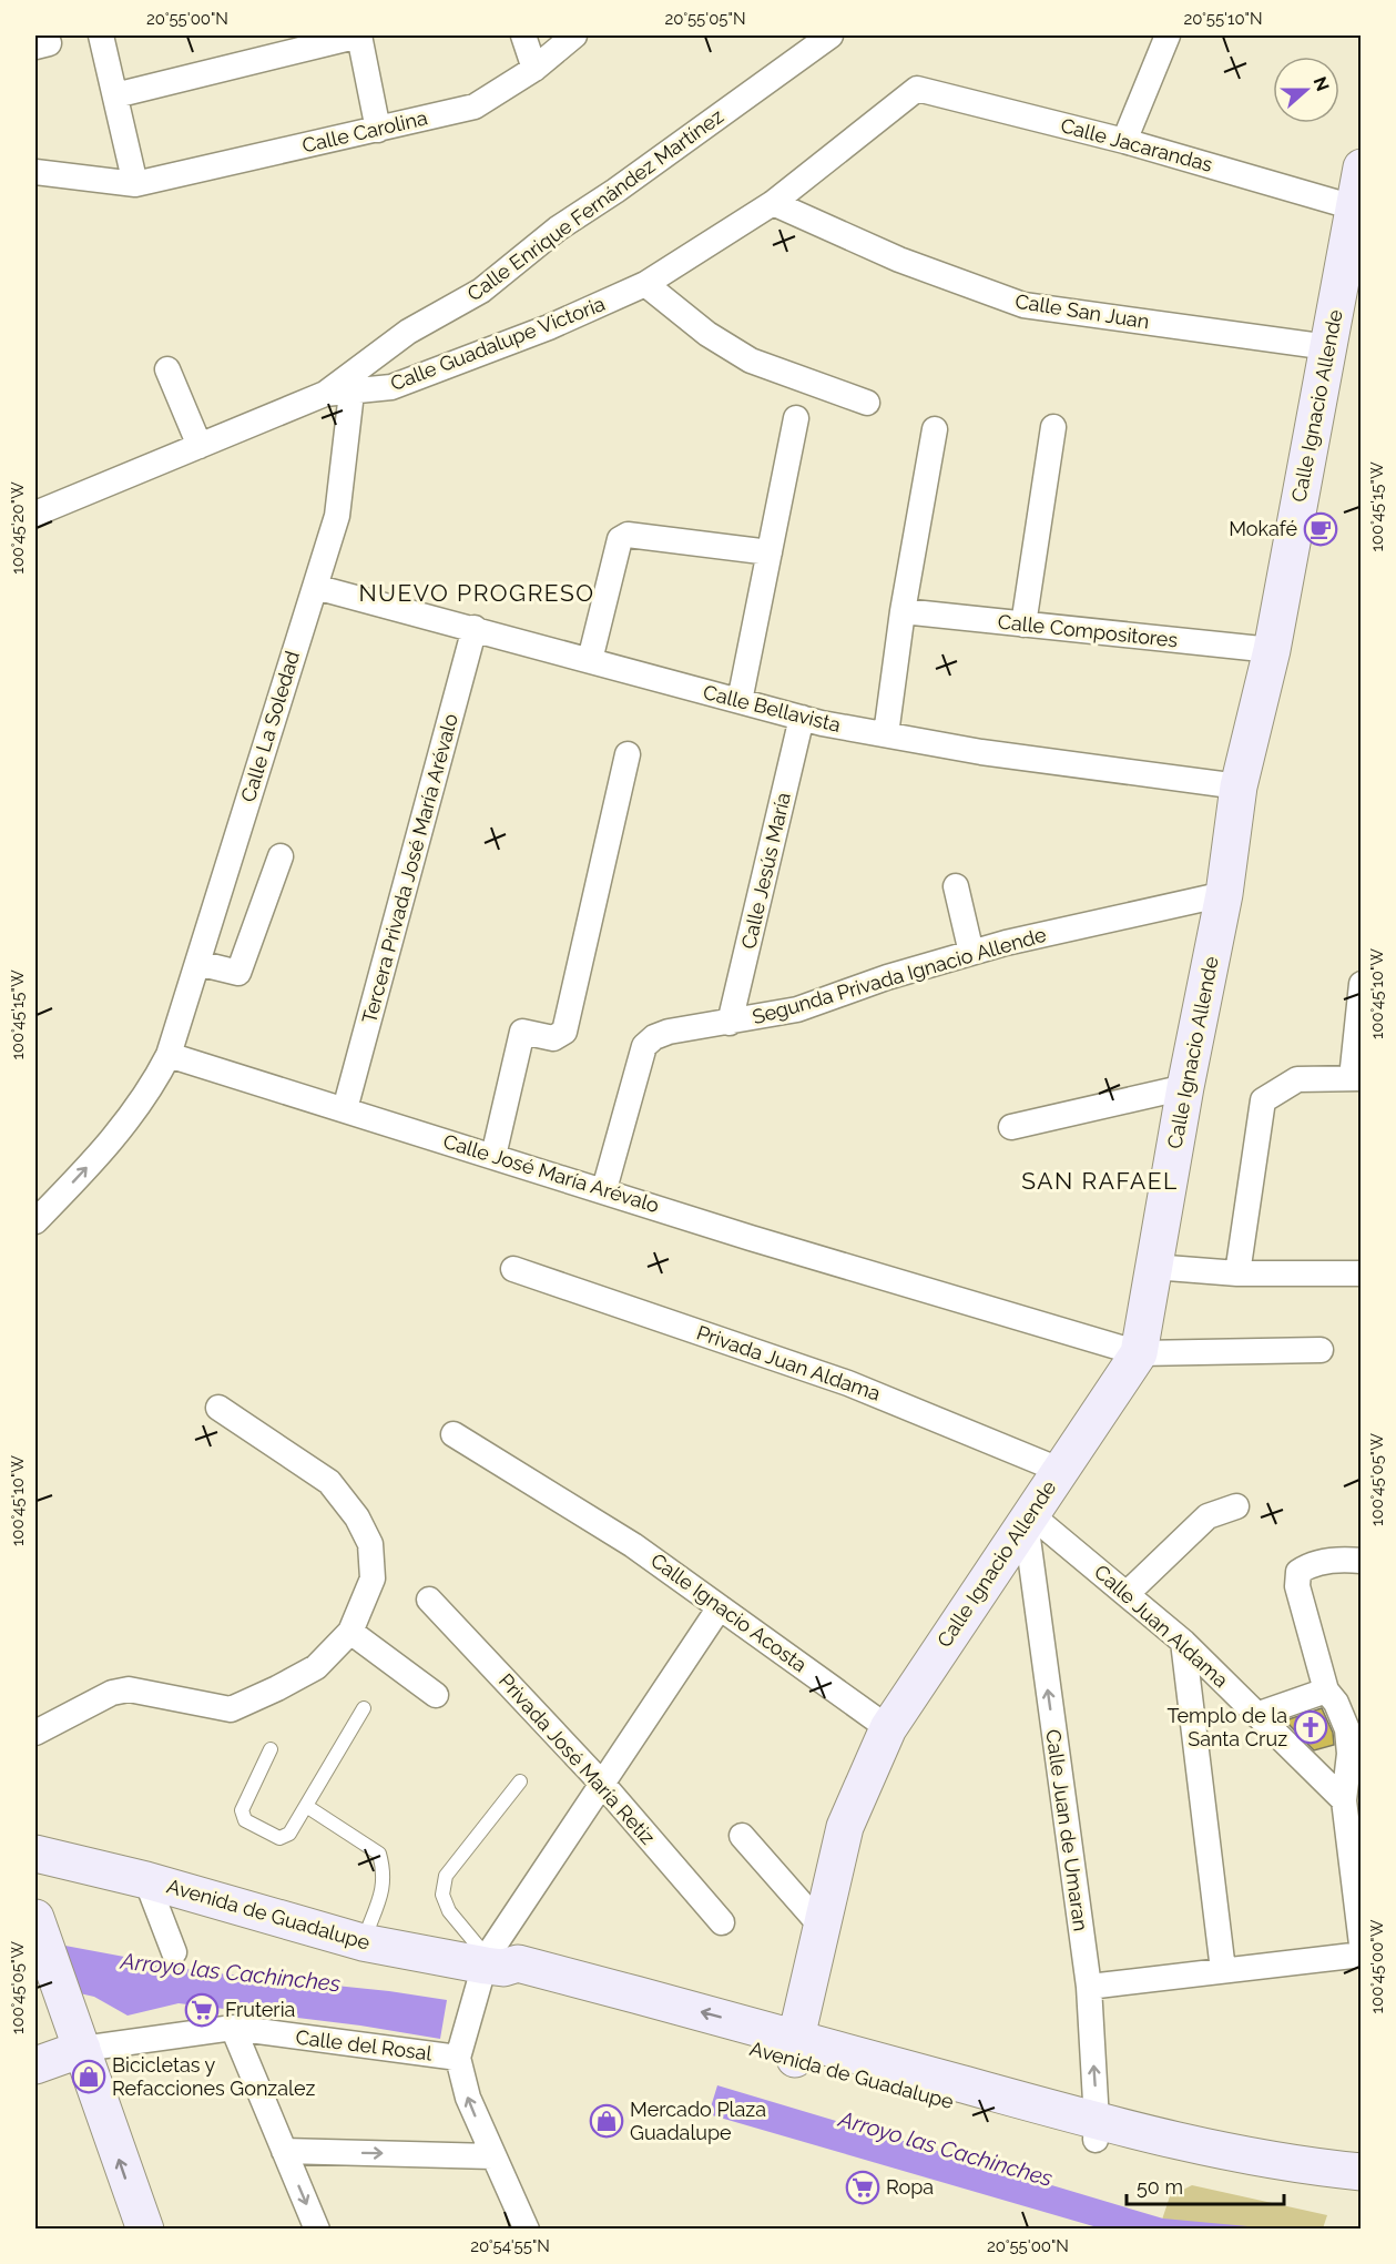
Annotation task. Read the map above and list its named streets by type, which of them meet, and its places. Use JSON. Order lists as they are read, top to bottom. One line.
{"streets":{"street":["Calle Carolina","Calle Jacarandas","Calle Enrique Fernández Martínez","Calle San Juan","Calle Guadalupe Victoria","Calle Ignacio Allende","Calle Compositores","Calle Bellavista","Calle La Soledad","Tercera Privada José María Arévalo","Calle Jesús María","Segunda Privada Ignacio Allende","Calle José María Arévalo","Privada Juan Aldama","Calle Ignacio Acosta","Calle Juan Aldama","Privada José María Retiz","Calle Juan de Umaran","Avenida de Guadalupe","Calle del Rosal"]},"crossings":[["Calle Jacarandas","Calle Guadalupe Victoria"],["Calle Jacarandas","Calle Ignacio Allende"],["Calle Enrique Fernández Martínez","Calle Guadalupe Victoria"],["Calle San Juan","Calle Guadalupe Victoria"],["Calle San Juan","Calle Ignacio Allende"],["Calle Guadalupe Victoria","Calle La Soledad"],["Calle Ignacio Allende","Calle Compositores"],["Calle Ignacio Allende","Calle Bellavista"],["Calle Ignacio Allende","Segunda Privada Ignacio Allende"],["Calle Ignacio Allende","Calle José María Arévalo"],["Calle Ignacio Allende","Privada Juan Aldama"],["Calle Ignacio Allende","Calle Ignacio Acosta"],["Calle Ignacio Allende","Calle Juan Aldama"],["Calle Ignacio Allende","Calle Juan de Umaran"],["Calle Ignacio Allende","Avenida de Guadalupe"],["Calle Bellavista","Calle La Soledad"],["Calle Bellavista","Tercera Privada José María Arévalo"],["Calle Bellavista","Calle Jesús María"],["Calle La Soledad","Calle José María Arévalo"],["Tercera Privada José María Arévalo","Calle José María Arévalo"],["Calle Jesús María","Segunda Privada Ignacio Allende"],["Segunda Privada Ignacio Allende","Calle José María Arévalo"],["Calle Juan Aldama","Calle Juan de Umaran"],["Calle Juan de Umaran","Avenida de Guadalupe"]],"districts":["NUEVO PROGRESO","SAN RAFAEL"],"water":["Arroyo las Cachinches"],"places":{"cafe":["Mokafé"],"church":["Templo de la Santa Cruz"],"supermarket":["Fruteria","Ropa"],"shop":["Bicicletas y Refacciones Gonzalez","Mercado Plaza Guadalupe"]},"scale_bar":"50 m","north":"right","coordinates":["20°55'00\"N","20°55'05\"N","20°55'10\"N","100°45'15\"W","100°45'20\"W","100°45'10\"W","100°45'05\"W","100°45'00\"W","20°54'55\"N"]}
